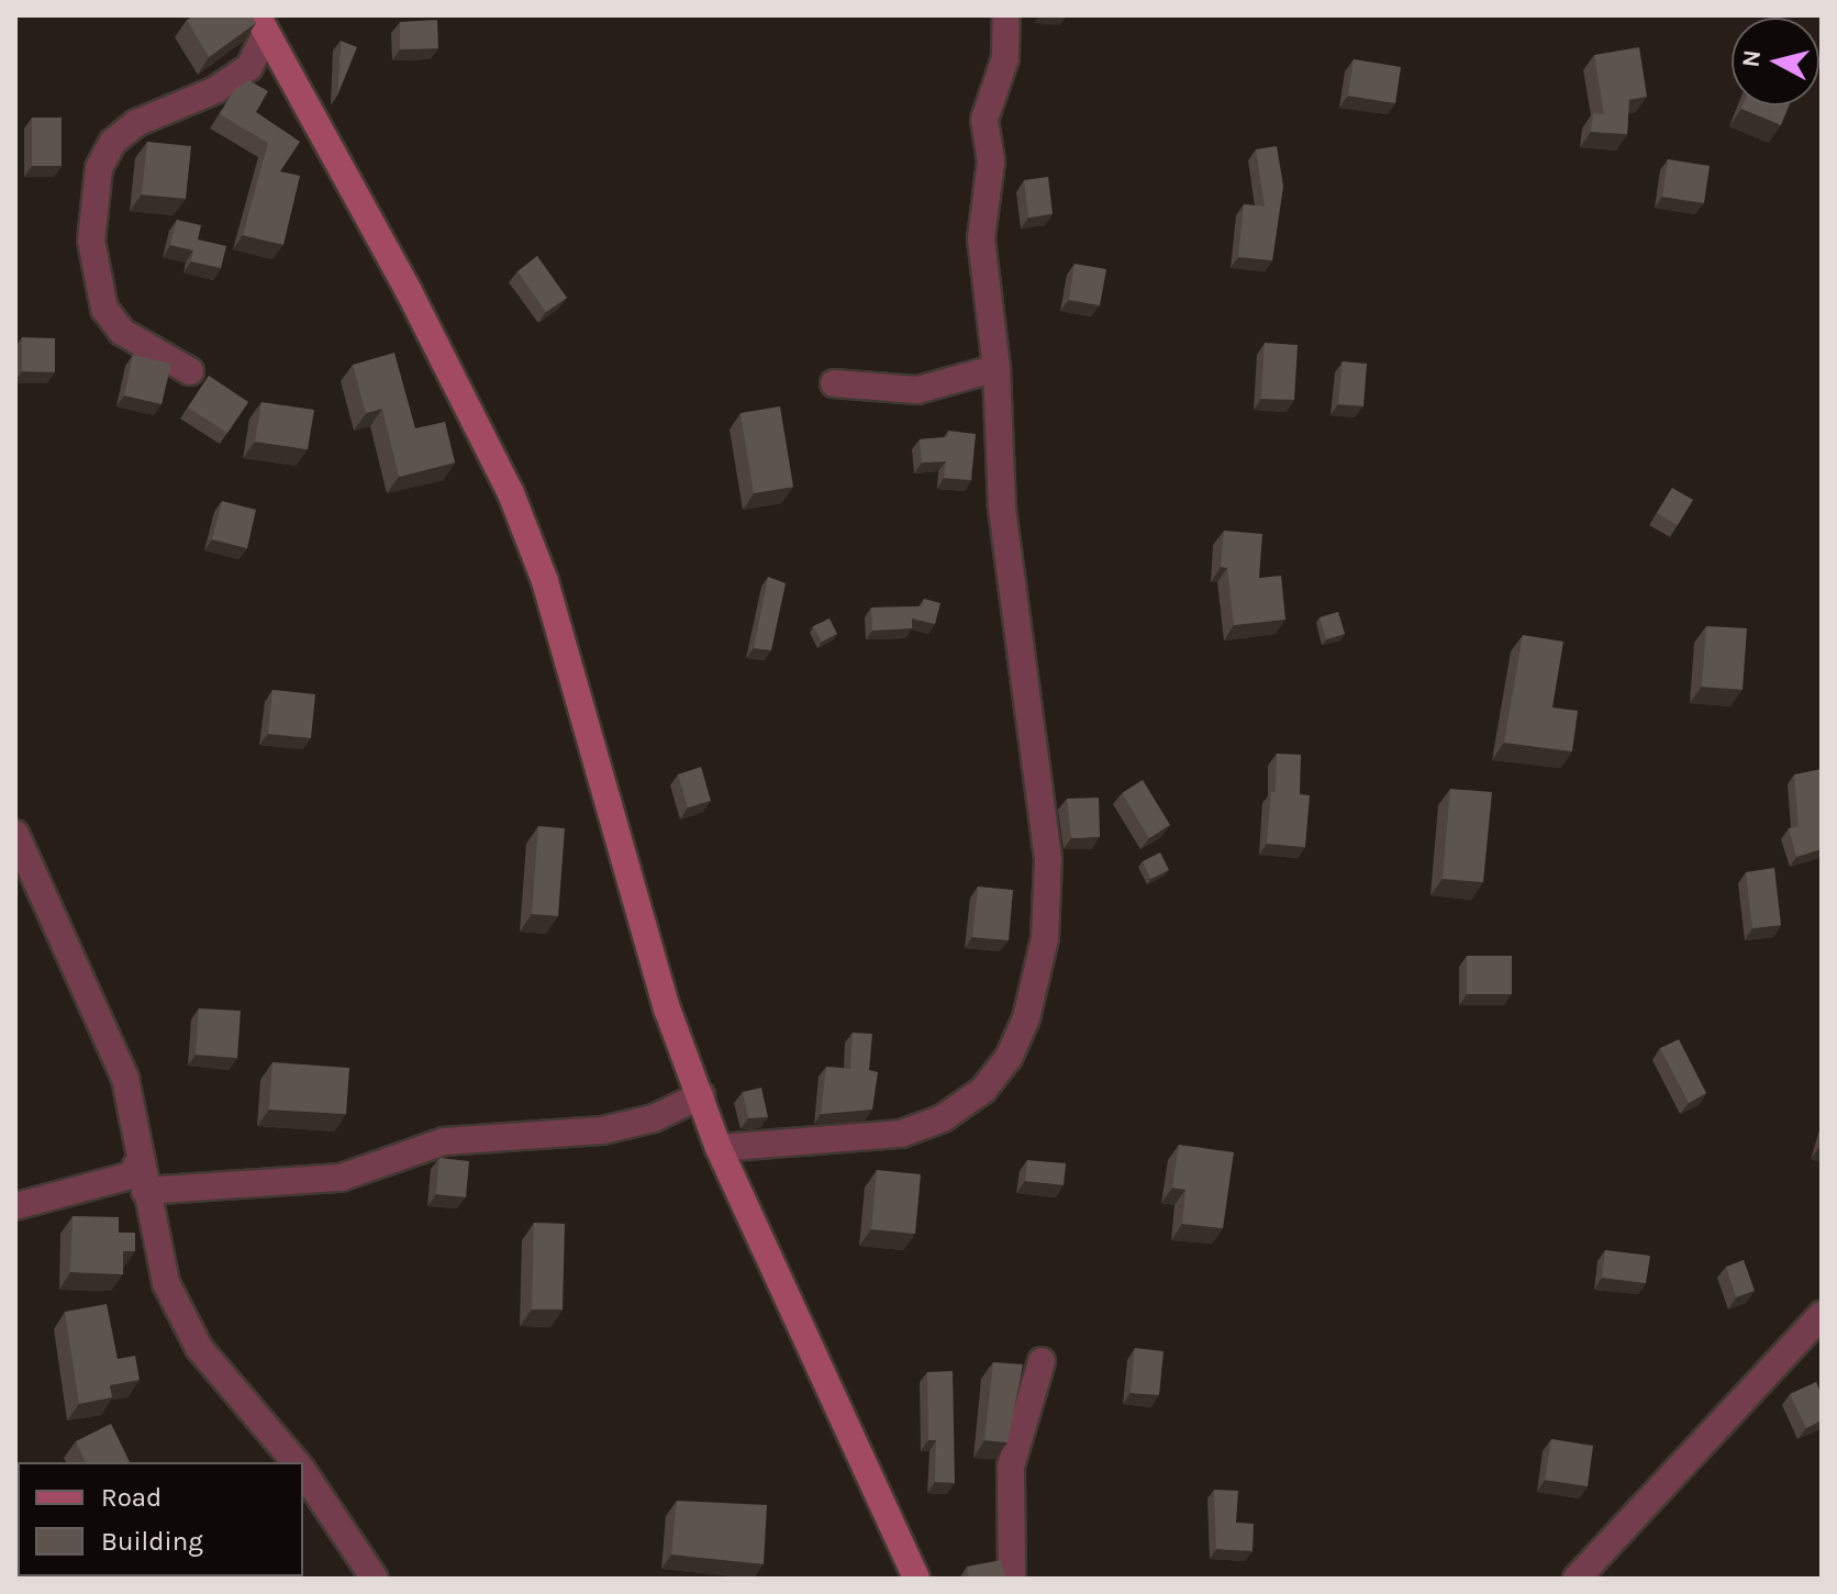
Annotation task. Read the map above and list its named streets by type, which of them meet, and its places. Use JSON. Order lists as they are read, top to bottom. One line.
{"legend":["Road","Building"],"north":"left"}
